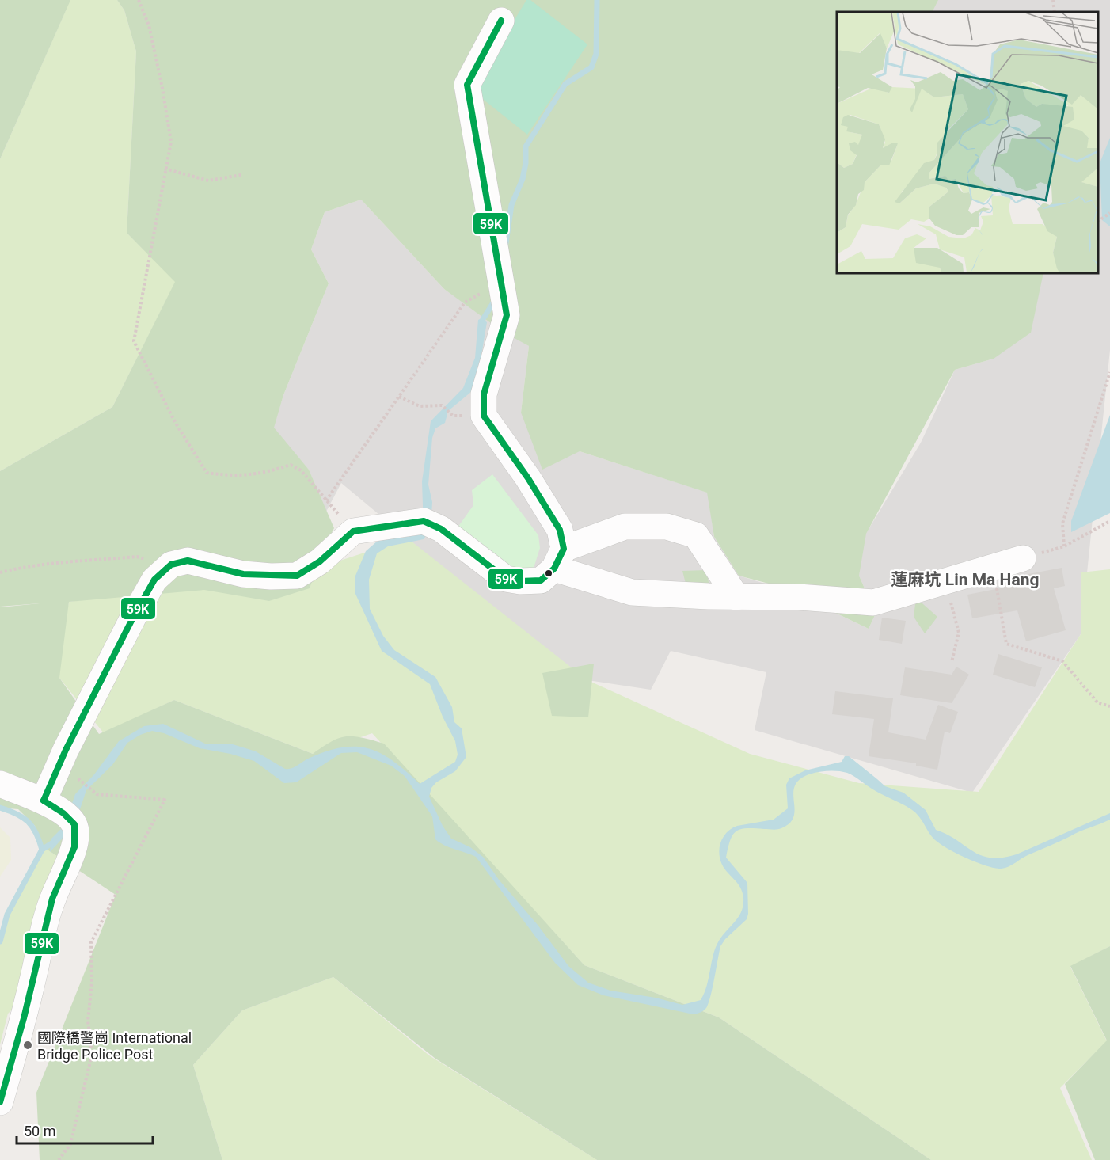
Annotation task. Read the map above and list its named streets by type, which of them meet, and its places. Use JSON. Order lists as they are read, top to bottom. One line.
{"districts":["蓮麻坑 Lin Ma Hang"],"places":["國際橋警崗 International Bridge Police Post"],"lines":["transit line 59K"],"scale_bar":"50 m"}
